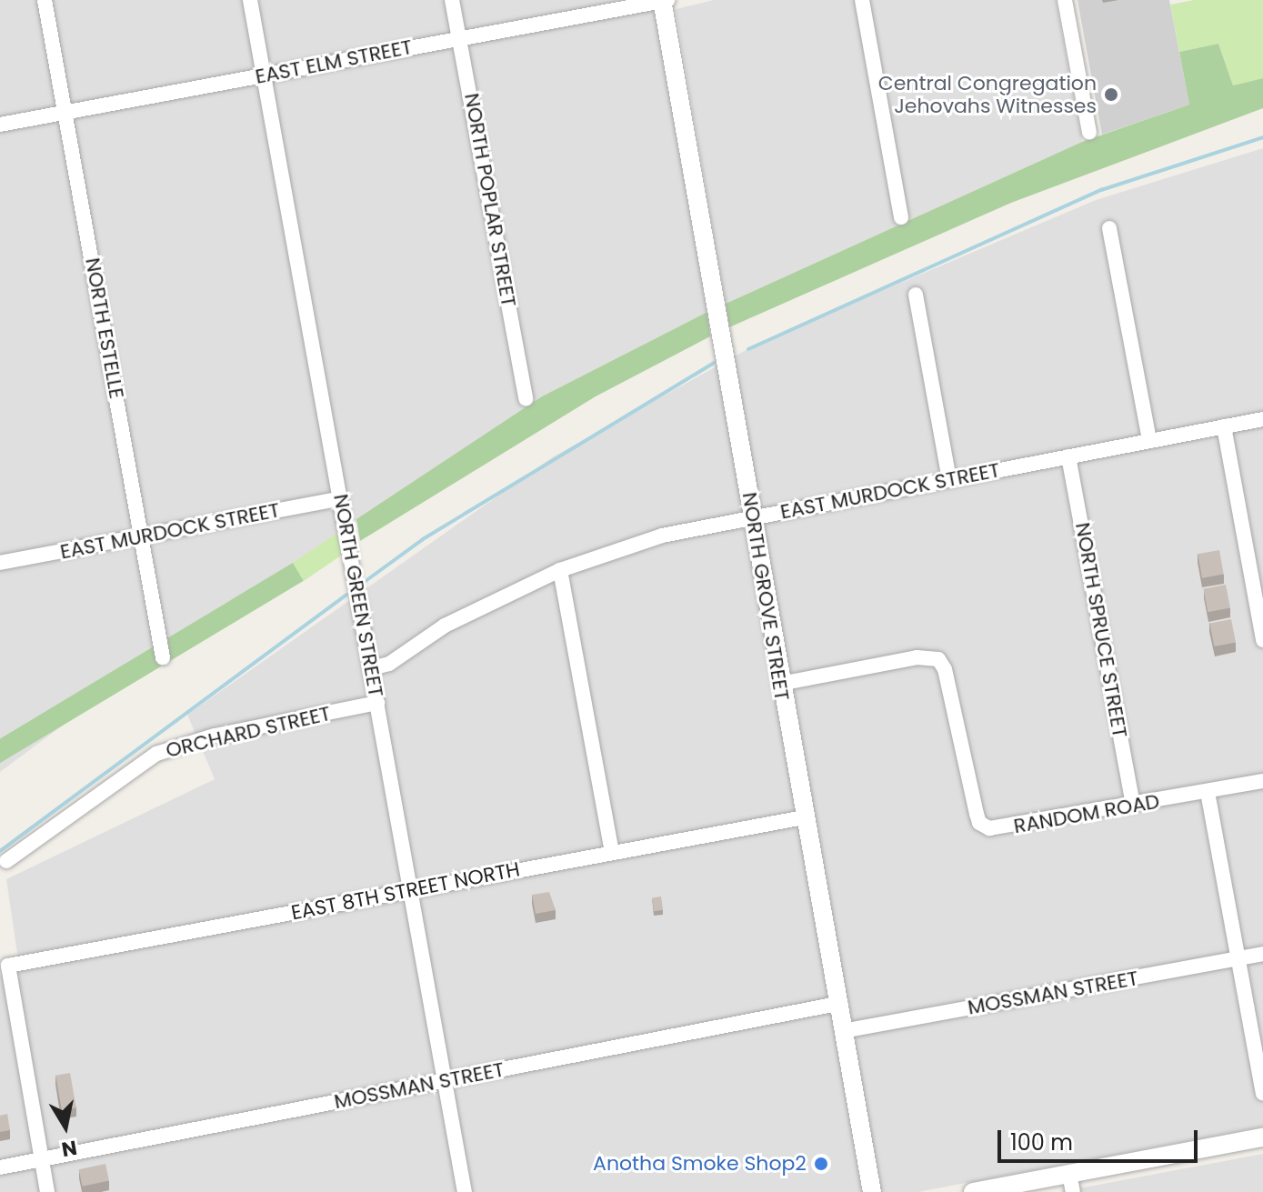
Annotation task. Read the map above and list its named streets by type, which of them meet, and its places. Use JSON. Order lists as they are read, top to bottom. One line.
{"streets":{"street":["EAST ELM STREET","NORTH POPLAR STREET","NORTH ESTELLE","EAST MURDOCK STREET","NORTH GREEN STREET","NORTH GROVE STREET","NORTH SPRUCE STREET","ORCHARD STREET","RANDOM ROAD","EAST 8TH STREET NORTH","MOSSMAN STREET"]},"crossings":[["EAST ELM STREET","NORTH POPLAR STREET"],["EAST ELM STREET","NORTH ESTELLE"],["EAST ELM STREET","NORTH GREEN STREET"],["EAST ELM STREET","NORTH GROVE STREET"],["NORTH ESTELLE","EAST MURDOCK STREET"],["EAST MURDOCK STREET","NORTH GREEN STREET"],["EAST MURDOCK STREET","NORTH GROVE STREET"],["EAST MURDOCK STREET","NORTH SPRUCE STREET"],["NORTH GREEN STREET","ORCHARD STREET"],["NORTH GREEN STREET","EAST 8TH STREET NORTH"],["NORTH GREEN STREET","MOSSMAN STREET"],["NORTH GROVE STREET","RANDOM ROAD"],["NORTH GROVE STREET","EAST 8TH STREET NORTH"],["NORTH GROVE STREET","MOSSMAN STREET"],["NORTH SPRUCE STREET","RANDOM ROAD"],["EAST 8TH STREET NORTH","MOSSMAN STREET"]],"places":["Central Congregation Jehovahs Witnesses","Anotha Smoke Shop2"],"scale_bar":"100 m","north":"bottom"}
